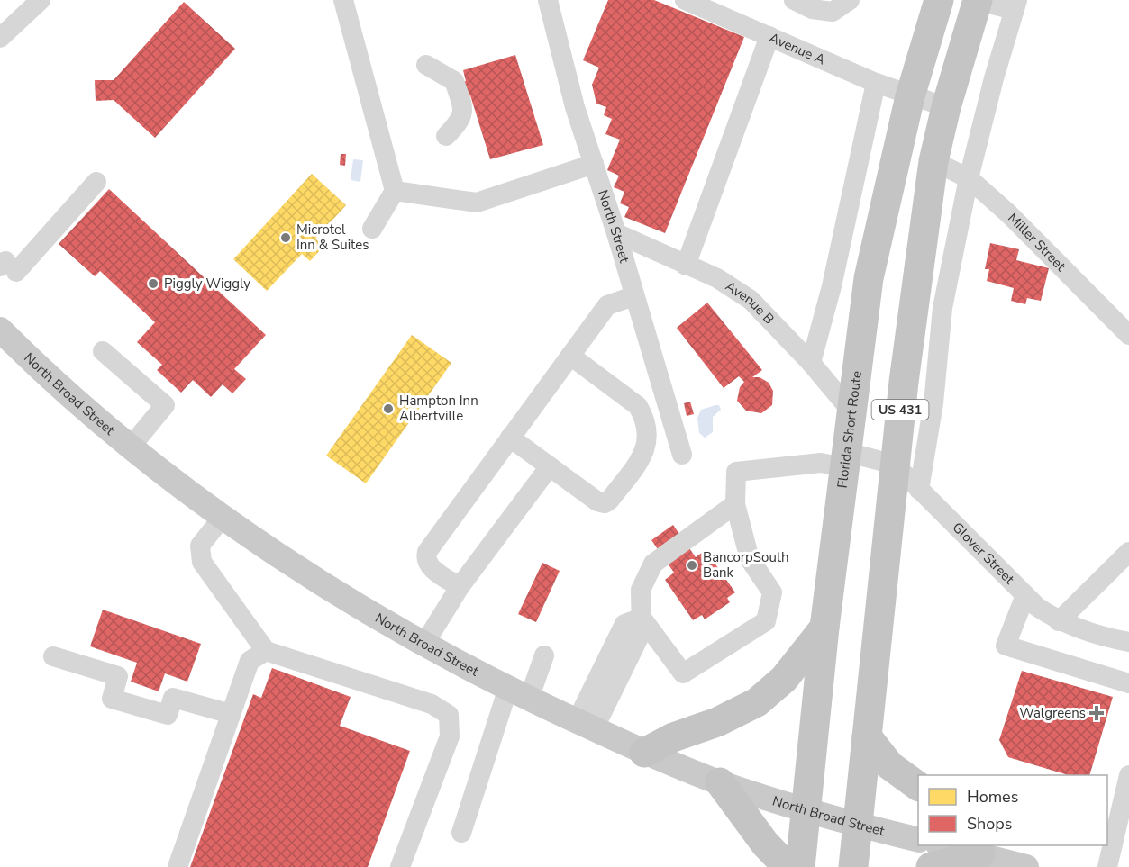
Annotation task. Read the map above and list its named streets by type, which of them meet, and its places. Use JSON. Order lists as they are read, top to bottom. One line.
{"streets":{"highway":["US 431","Florida Short Route"],"main road":["North Broad Street"],"street":["Avenue A","North Street","Miller Street","Avenue B","Glover Street"]},"crossings":[["Avenue A","US 431"],["Avenue A","Florida Short Route"],["North Street","Avenue B"],["Miller Street","US 431"],["Avenue B","Florida Short Route"],["North Broad Street","US 431"],["North Broad Street","Florida Short Route"],["US 431","Glover Street"]],"places":{"other":["Microtel Inn & Suites","Piggly Wiggly","Hampton Inn Albertville","BancorpSouth Bank"],"health":["Walgreens"]},"legend":["Homes","Shops"]}
